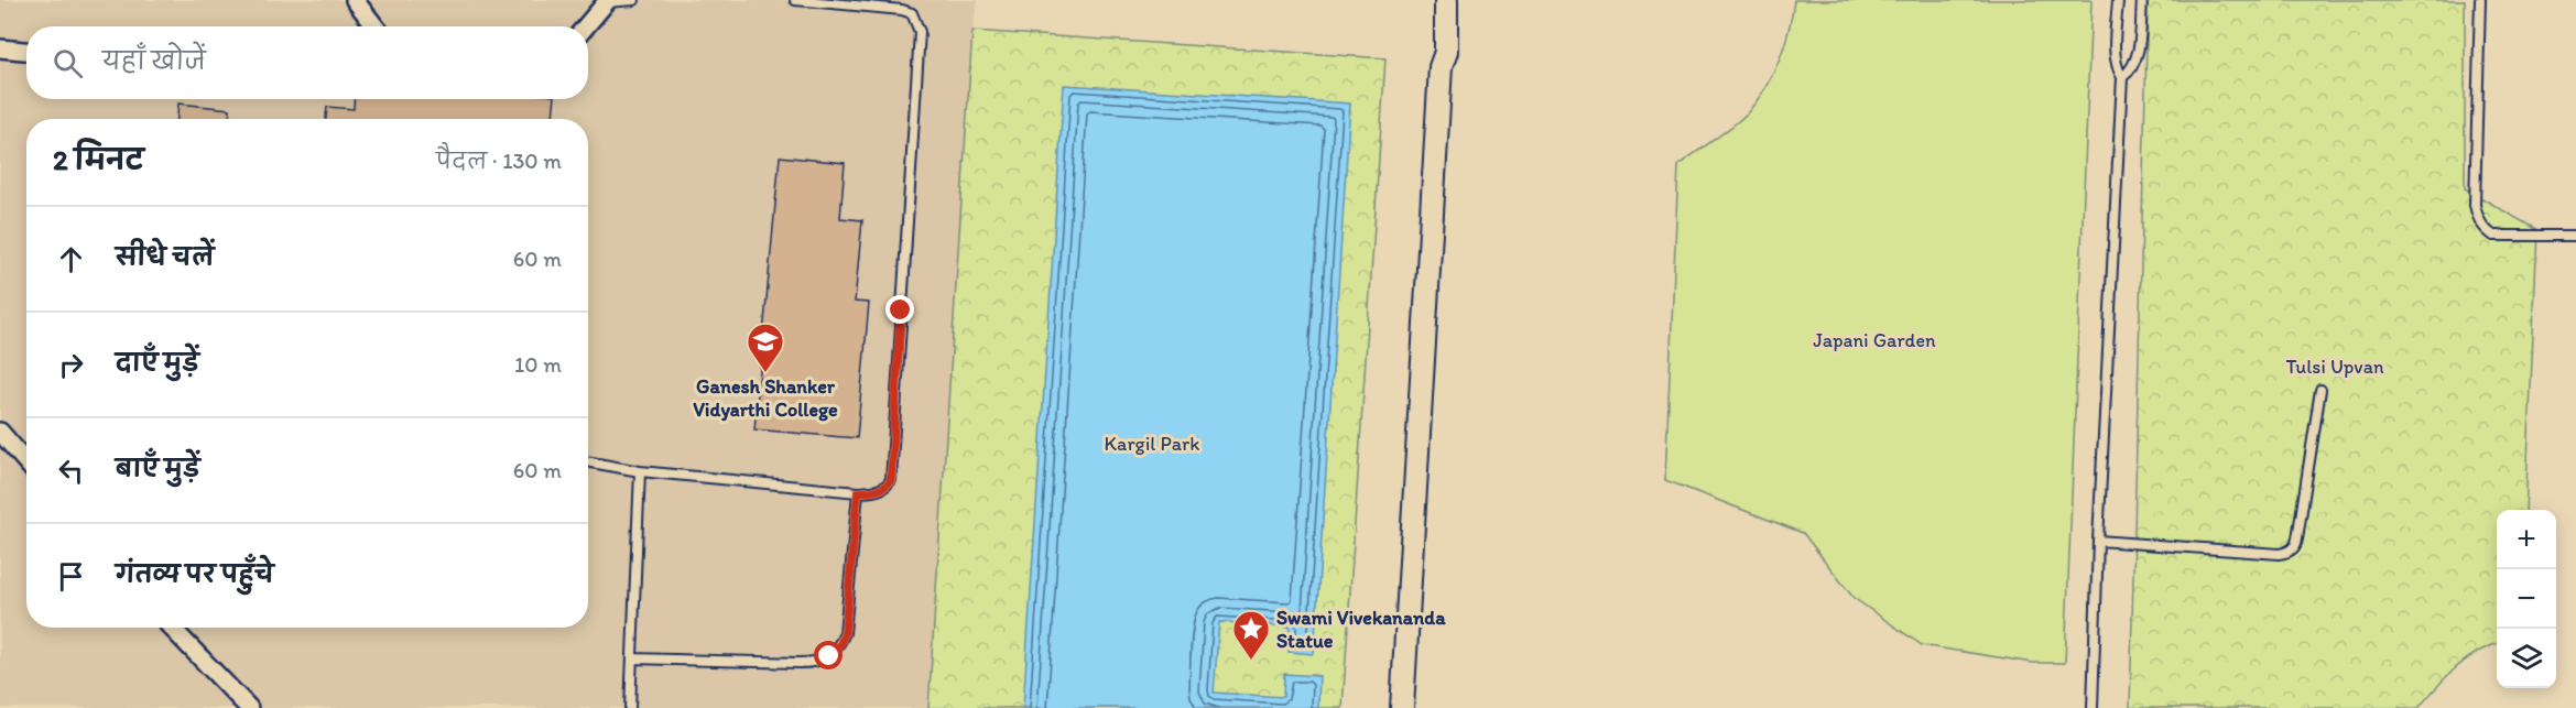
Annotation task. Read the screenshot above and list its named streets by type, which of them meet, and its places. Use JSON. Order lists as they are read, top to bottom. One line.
{"parks":["Japani Garden","Tulsi Upvan","Kargil Park"],"places":{"school or university":["Ganesh Shanker Vidyarthi College"],"place":["Swami Vivekananda Statue"]},"page":{"search":"यहाँ खोजें","heading":["2 मिनट","पैदल · 130 m"],"list":[["सीधे चलें","60 m"],["दाएँ मुड़ें","10 m"],["बाएँ मुड़ें","60 m"],"गंतव्य पर पहुँचे"],"map_buttons":["+","−"]}}
